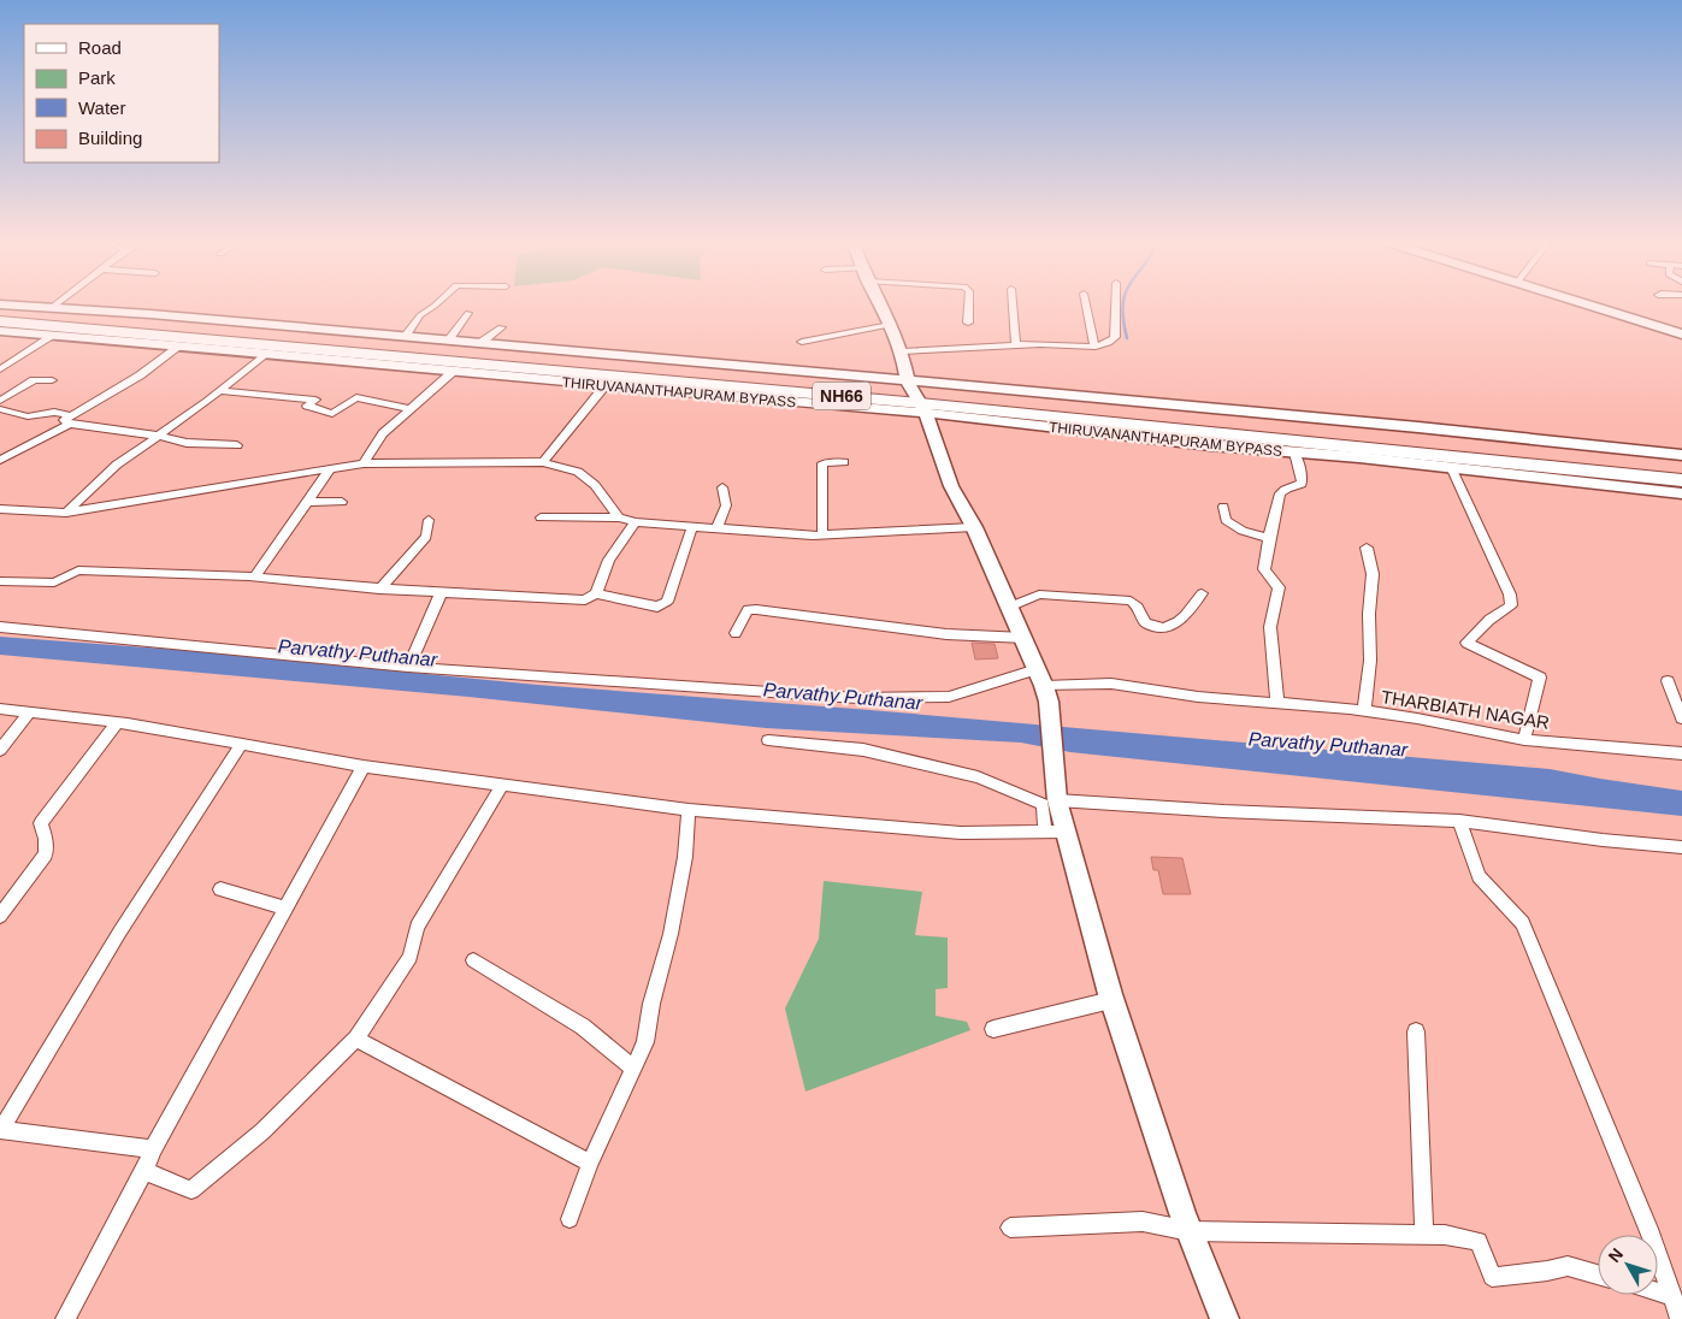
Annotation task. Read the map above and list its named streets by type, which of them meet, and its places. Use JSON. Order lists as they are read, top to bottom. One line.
{"streets":{"highway":["THIRUVANANTHAPURAM BYPASS","NH66"],"street":["THARBIATH NAGAR"]},"water":["Parvathy Puthanar"],"legend":["Road","Park","Water","Building"],"north":"top left"}
